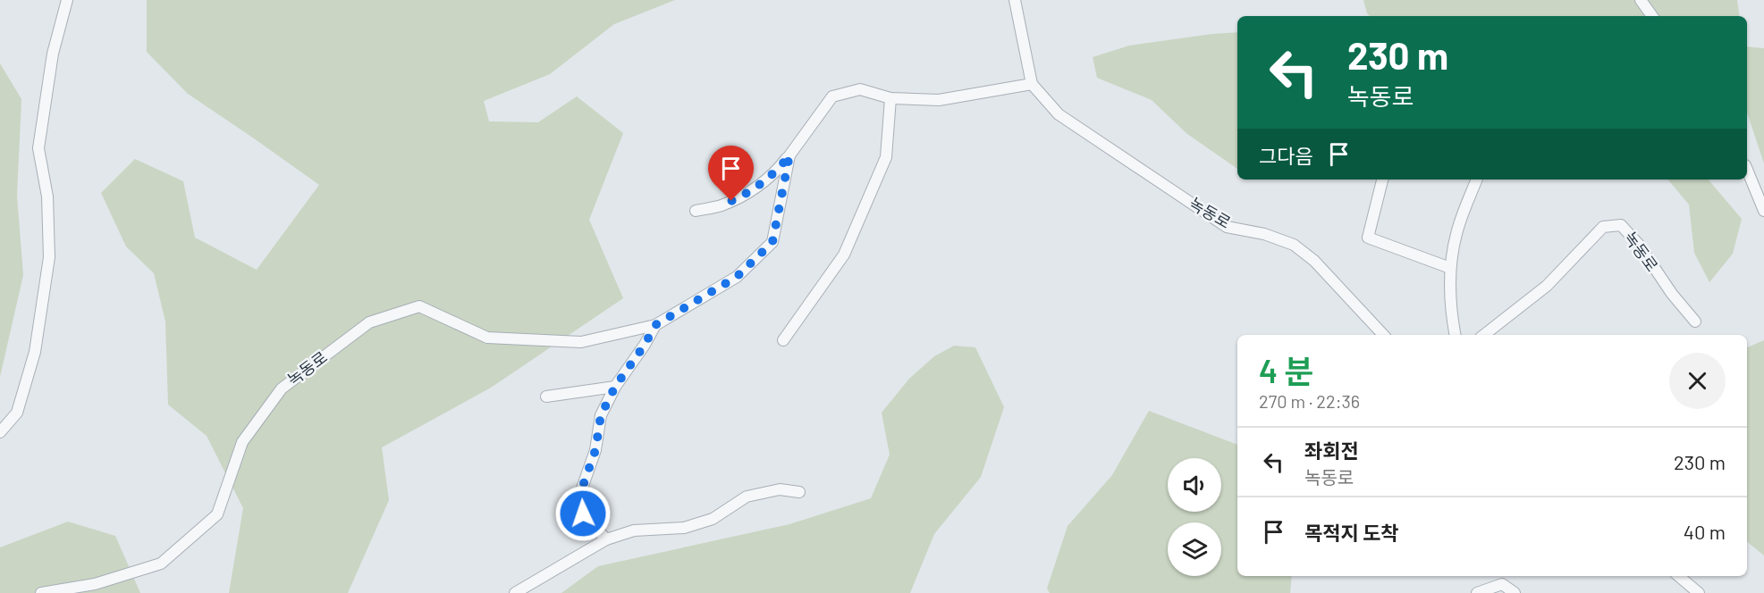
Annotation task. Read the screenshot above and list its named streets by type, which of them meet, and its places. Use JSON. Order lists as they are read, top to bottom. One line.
{"streets":{"street":["녹동로"]},"page":{"turn":["230 m","녹동로"],"then":"그다음","heading":["4 분","270 m · 22:36"],"list":[{"name":"좌회전","note":"녹동로","value":"230 m"},{"name":"목적지 도착","value":"40 m"}]}}
